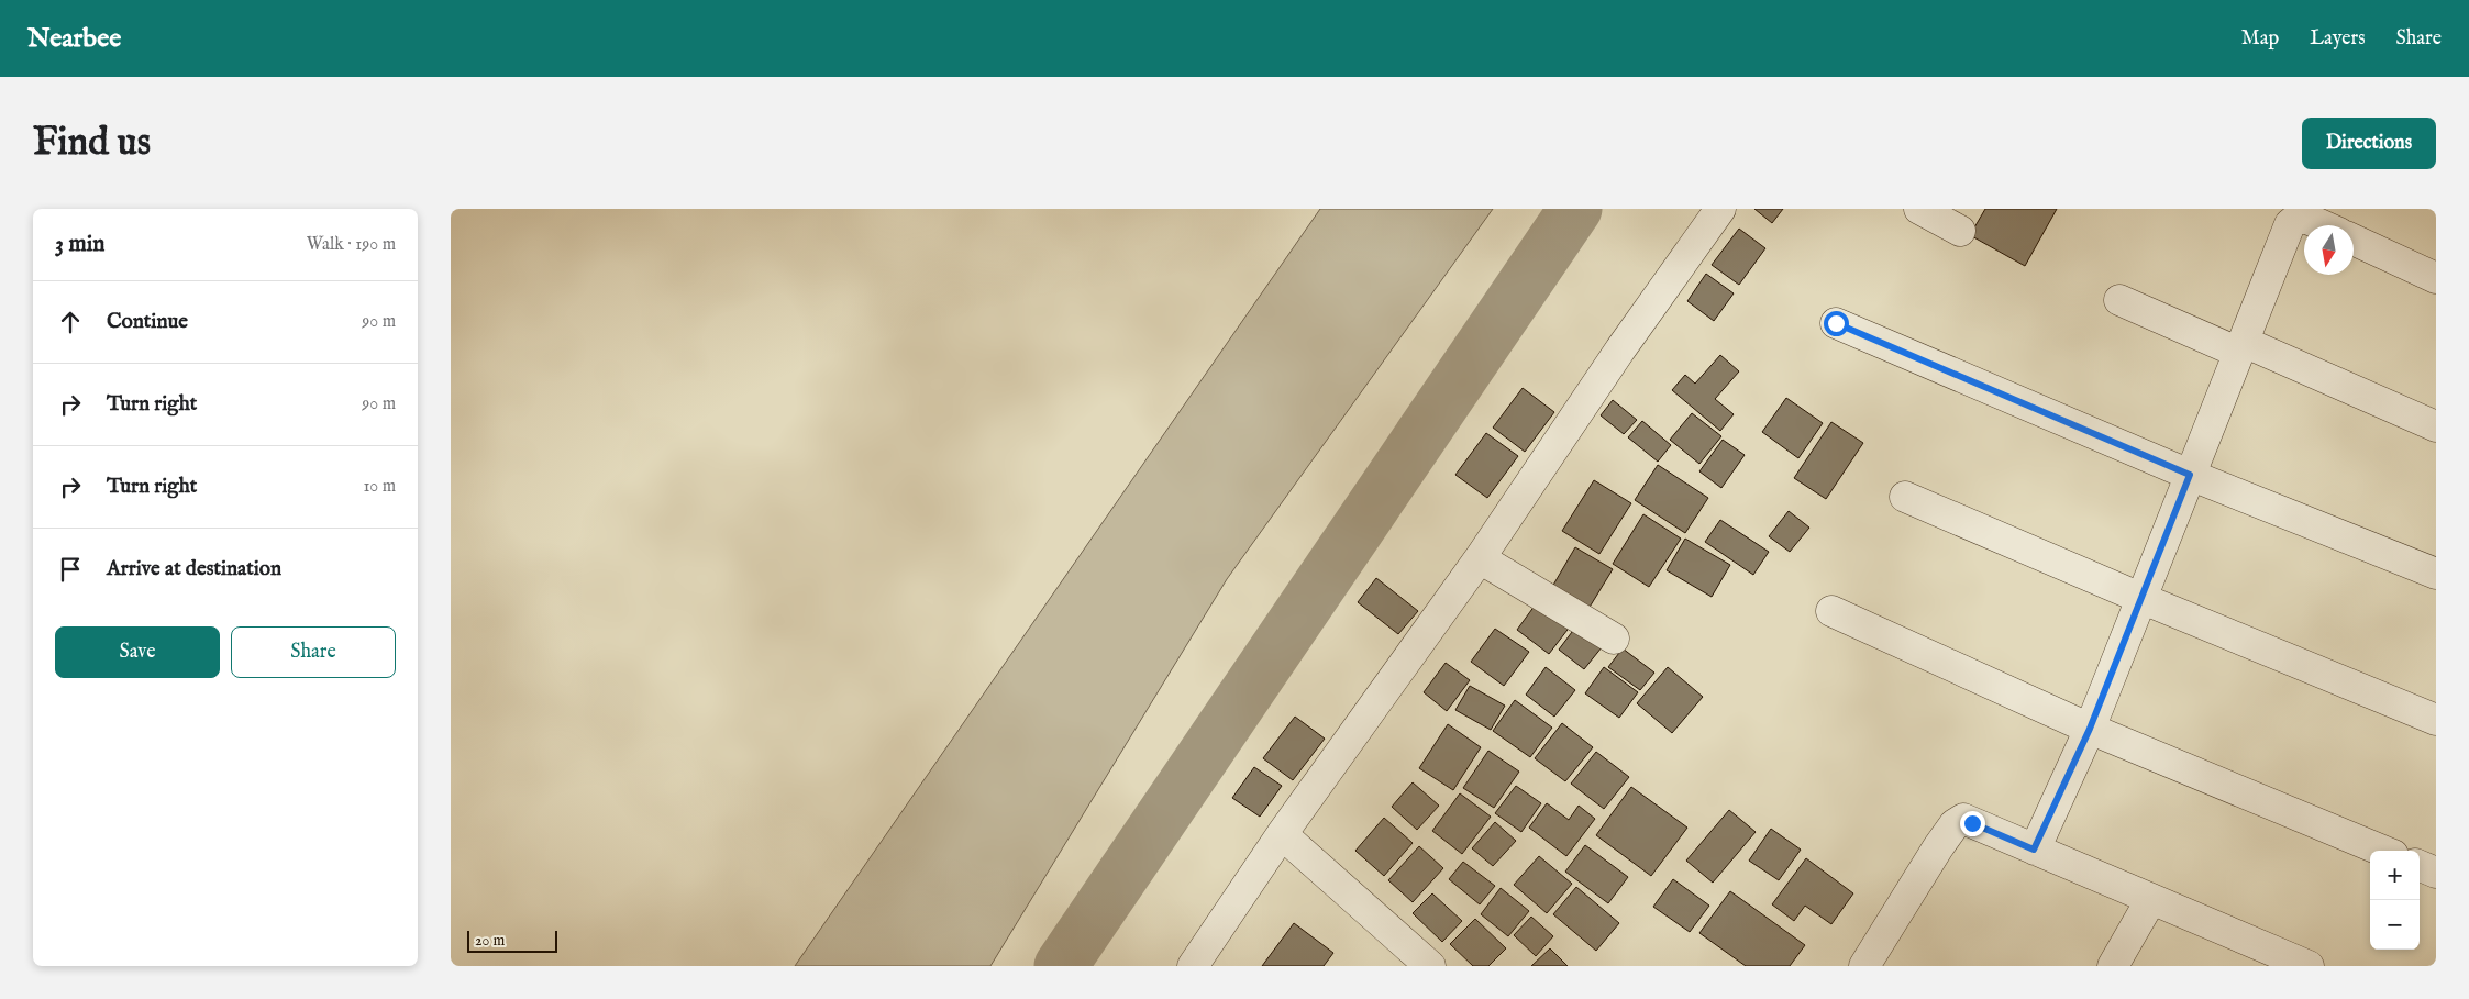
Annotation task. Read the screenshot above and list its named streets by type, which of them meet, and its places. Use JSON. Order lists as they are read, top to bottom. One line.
{"scale_bar":"20 m","north":"bottom","page":{"header":"Nearbee","nav":["Map","Layers","Share"],"buttons":["Directions",["Save","Share"]],"title":"Find us","heading":["3 min","Walk · 190 m"],"list":[["Continue","90 m"],["Turn right","90 m"],["Turn right","10 m"],"Arrive at destination"],"map_buttons":["+","−"],"scale":"20 m"}}
